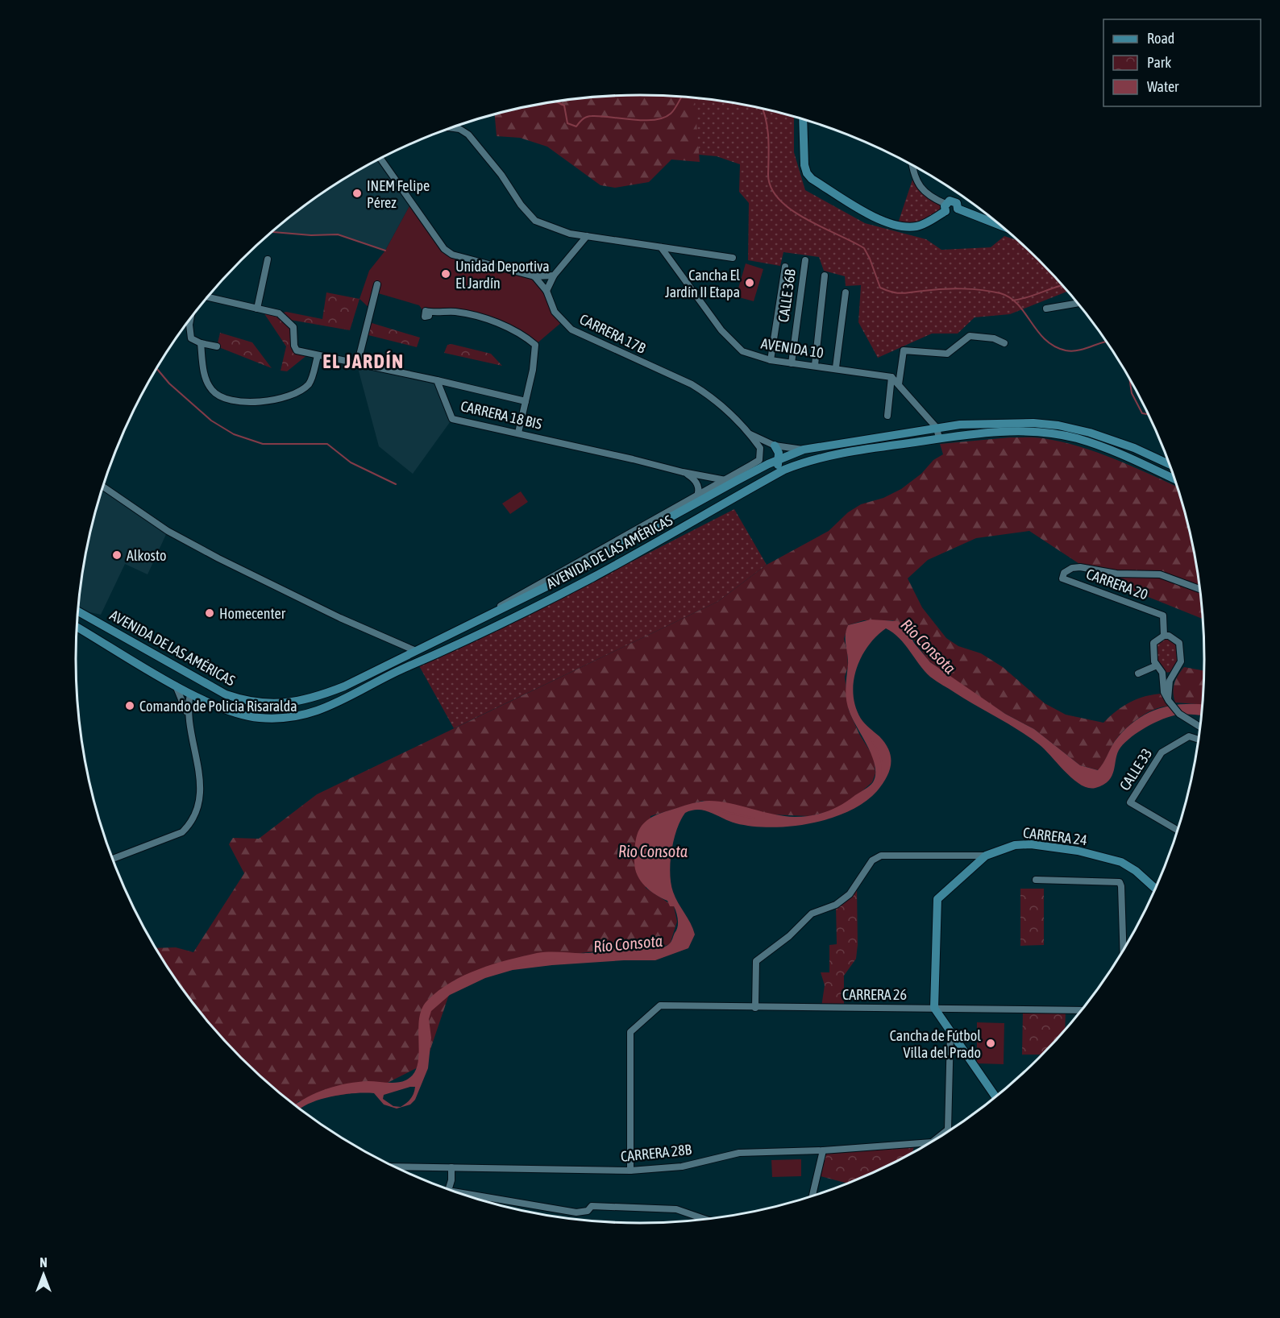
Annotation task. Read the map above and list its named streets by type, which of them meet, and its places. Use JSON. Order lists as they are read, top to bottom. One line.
{"streets":{"main road":["AVENIDA DE LAS AMÉRICAS","CARRERA 24"],"street":["CALLE 36B","CARRERA 17B","AVENIDA 10","CARRERA 18 BIS","CARRERA 20","CALLE 33","CARRERA 26","CARRERA 28B"]},"crossings":[["CALLE 36B","AVENIDA 10"],["CARRERA 17B","CARRERA 18 BIS"],["CARRERA 17B","AVENIDA DE LAS AMÉRICAS"],["CARRERA 18 BIS","AVENIDA DE LAS AMÉRICAS"],["CARRERA 24","CARRERA 26"],["CARRERA 26","CARRERA 28B"]],"districts":["EL JARDÍN"],"water":["Río Consota","Rio Consota"],"places":["INEM Felipe Pérez","Unidad Deportiva El Jardín","Cancha El Jardín II Etapa","Alkosto","Homecenter","Comando de Policia Risaralda","Cancha de Fútbol Villa del Prado"],"legend":["Road","Park","Water"],"north":"top"}
